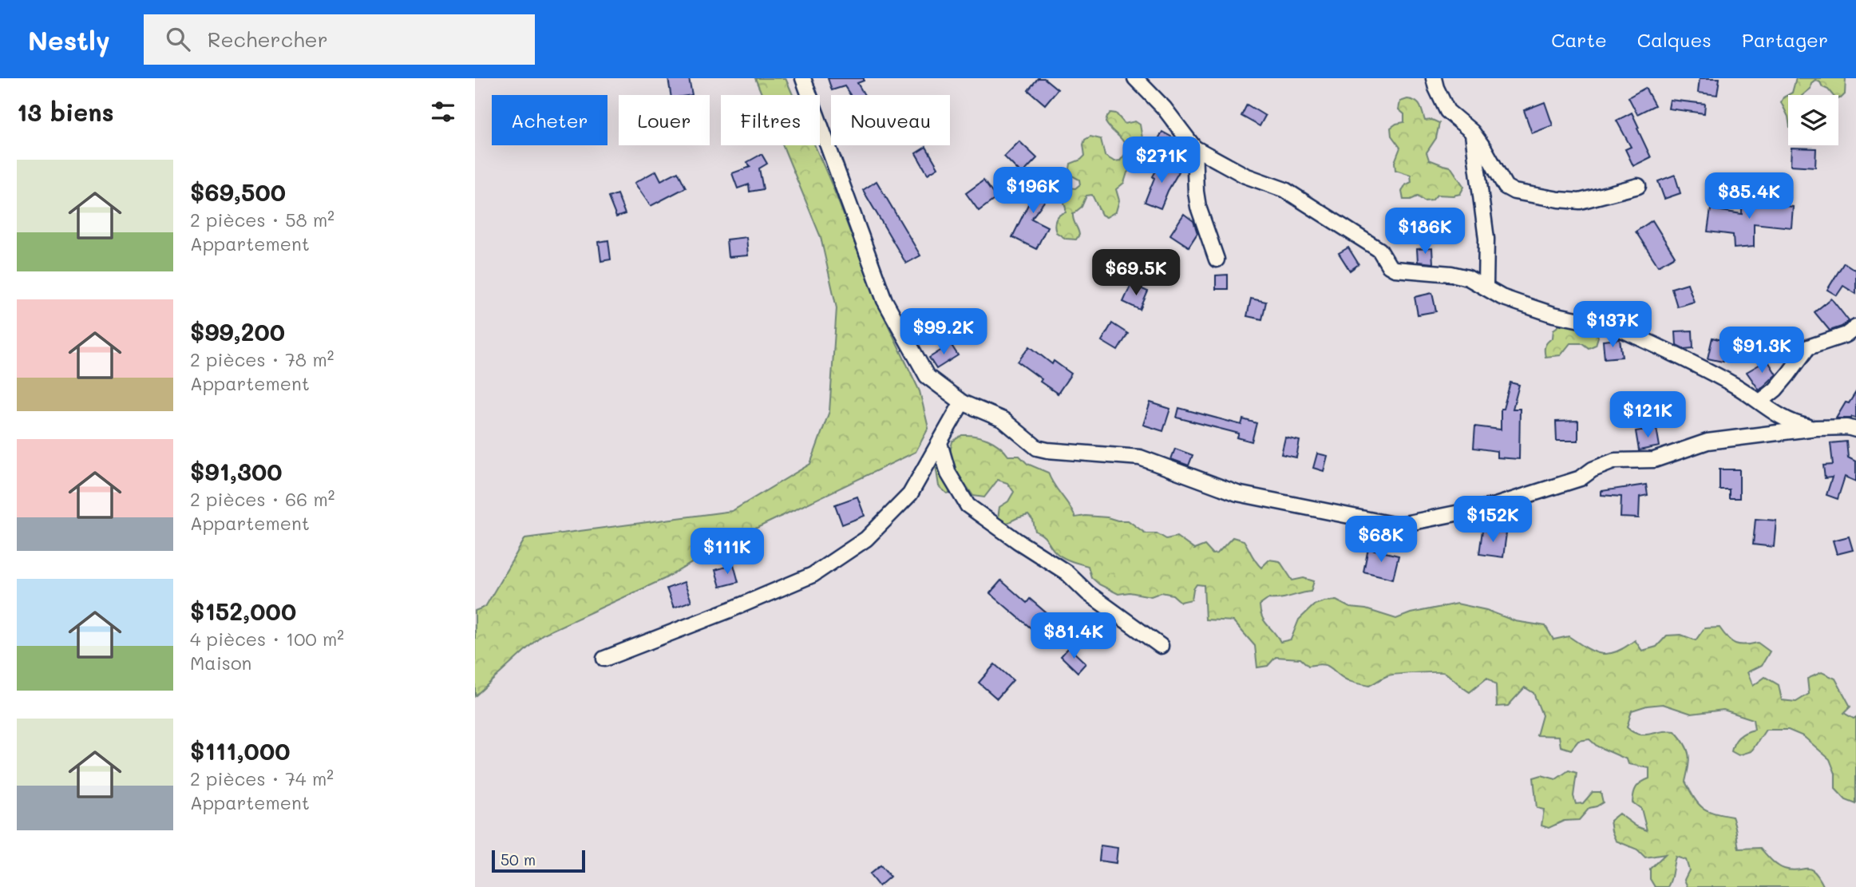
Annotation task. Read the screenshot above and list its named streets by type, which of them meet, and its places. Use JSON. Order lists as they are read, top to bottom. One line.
{"scale_bar":"50 m","page":{"header":"Nestly","search":"Rechercher","nav":["Carte","Calques","Partager"],"heading":"13 biens","chip":["Acheter","Louer","Filtres","Nouveau"],"price":["$271K","$196K","$85.4K","$186K","$69.5K","$137K","$99.2K","$91.3K","$121K","$152K","$68K","$111K","$81.4K"],"list":[{"name":"$69,500","note":"2 pièces · 58 m² · Appartement"},{"name":"$99,200","note":"2 pièces · 78 m² · Appartement"},{"name":"$91,300","note":"2 pièces · 66 m² · Appartement"},{"name":"$152,000","note":"4 pièces · 100 m² · Maison"},{"name":"$111,000","note":"2 pièces · 74 m² · Appartement"}],"scale":"50 m"}}
